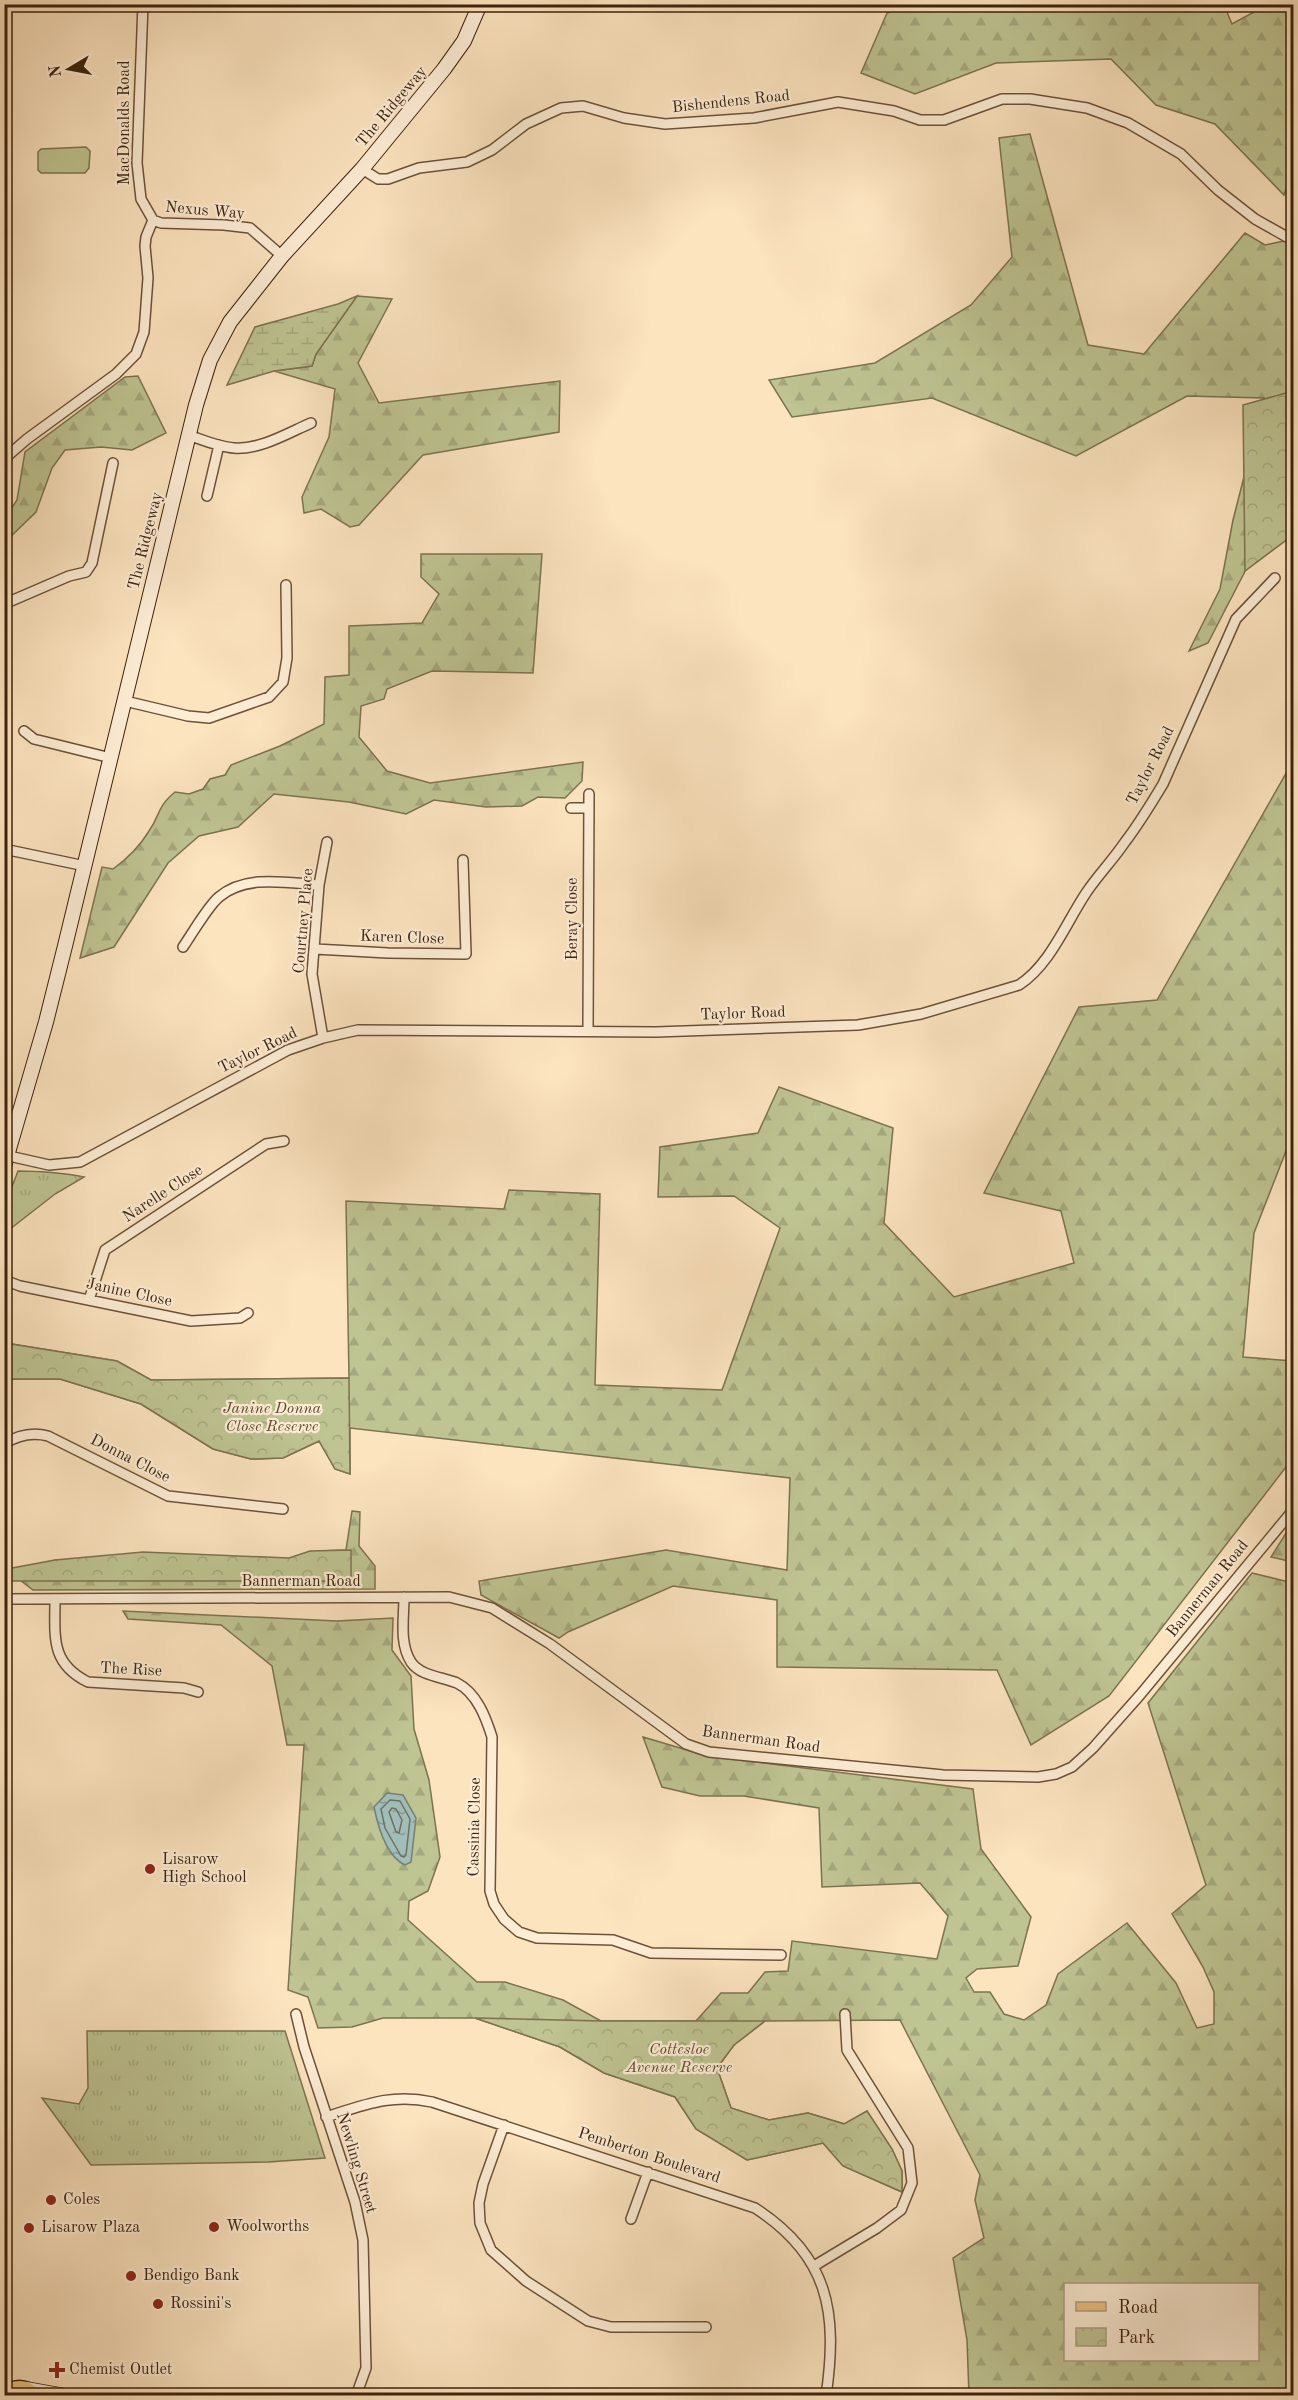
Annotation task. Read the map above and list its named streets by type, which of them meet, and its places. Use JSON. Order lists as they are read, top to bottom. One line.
{"streets":{"street":["Bishendens Road","The Ridgeway","MacDonalds Road","Nexus Way","Taylor Road","Beray Close","Courtney Place","Karen Close","Narelle Close","Janine Close","Donna Close","Bannerman Road","The Rise","Cassinia Close","Pemberton Boulevard","Newling Street"]},"crossings":[["Bishendens Road","The Ridgeway"],["The Ridgeway","Nexus Way"],["The Ridgeway","Taylor Road"],["MacDonalds Road","Nexus Way"],["Taylor Road","Beray Close"],["Taylor Road","Courtney Place"],["Courtney Place","Karen Close"],["Narelle Close","Janine Close"],["Bannerman Road","The Rise"],["Bannerman Road","Cassinia Close"],["Pemberton Boulevard","Newling Street"]],"parks":["Janine Donna Close Reserve","Cottesloe Avenue Reserve"],"places":{"other":["Lisarow High School","Coles","Woolworths","Lisarow Plaza","Bendigo Bank","Rossini's"],"health":["Chemist Outlet"]},"legend":["Road","Park"],"north":"left"}
